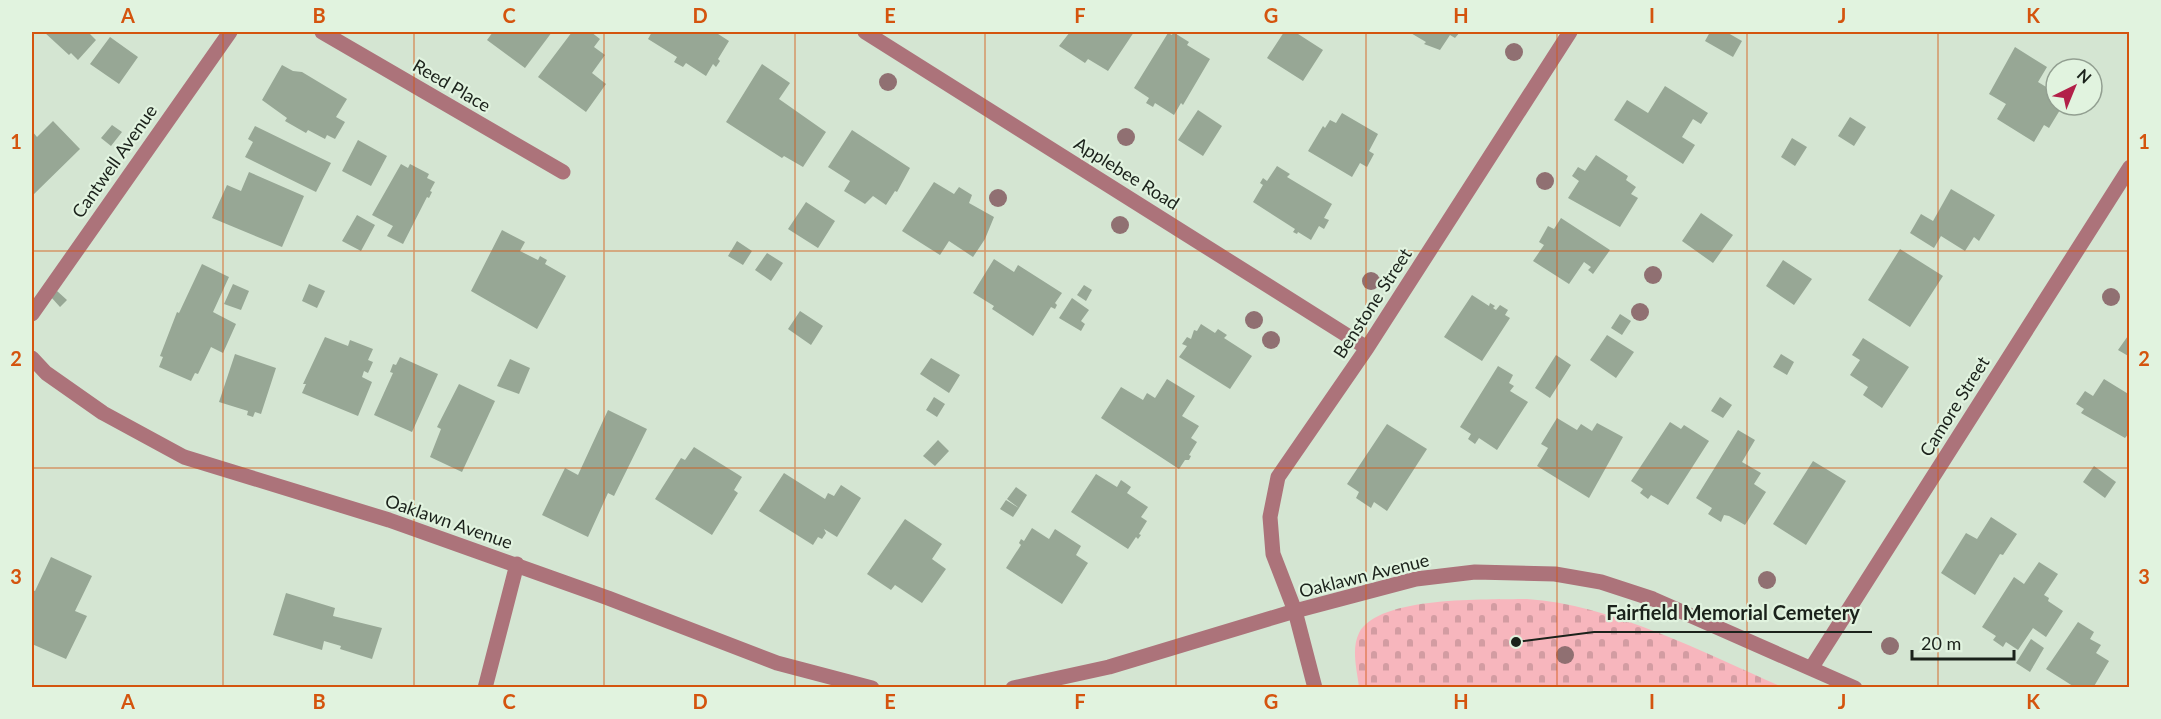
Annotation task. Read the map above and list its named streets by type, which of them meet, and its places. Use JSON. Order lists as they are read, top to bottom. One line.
{"streets":{"street":["Reed Place","Cantwell Avenue","Applebee Road","Benstone Street","Camore Street","Oaklawn Avenue"]},"crossings":[["Applebee Road","Benstone Street"],["Benstone Street","Oaklawn Avenue"],["Camore Street","Oaklawn Avenue"]],"places":["Fairfield Memorial Cemetery"],"scale_bar":"20 m","north":"top right","grid":{"columns":["A","B","C","D","E","F","G","H","I","J","K"],"rows":["1","2","3"]}}
